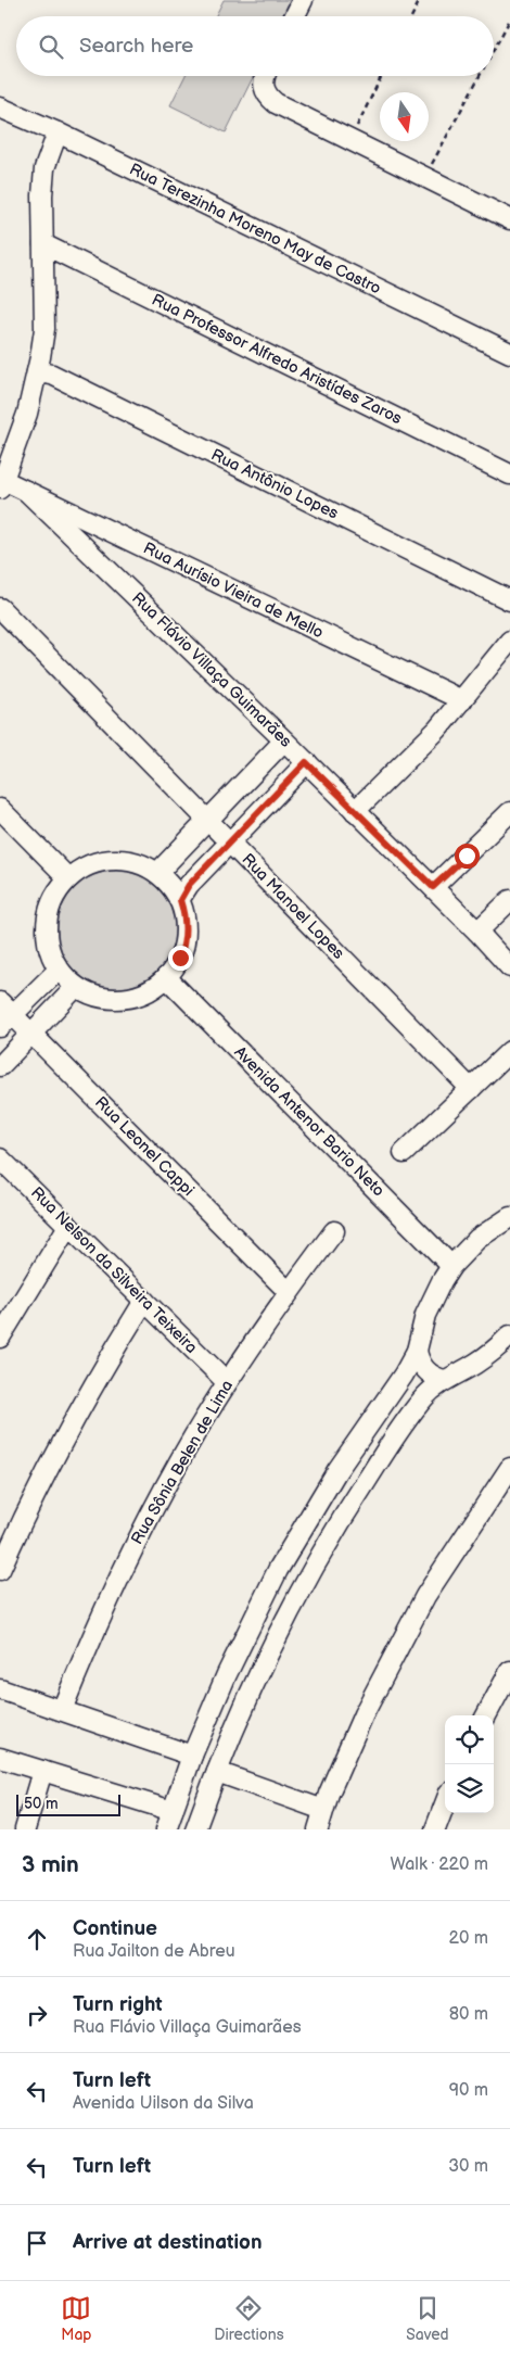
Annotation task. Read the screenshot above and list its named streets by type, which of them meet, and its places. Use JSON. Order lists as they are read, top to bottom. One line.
{"streets":{"street":["Rua Terezinha Moreno May de Castro","Rua Professor Alfredo Aristídes Zaros","Rua Antônio Lopes","Rua Aurísio Vieira de Mello","Rua Flávio Villaça Guimarães","Rua Manoel Lopes","Avenida Antenor Bario Neto","Rua Leonel Cappi","Rua Nelson da Silveira Teixeira","Rua Sônia Belen de Lima"]},"crossings":[["Rua Aurísio Vieira de Mello","Rua Flávio Villaça Guimarães"],["Rua Leonel Cappi","Rua Sônia Belen de Lima"],["Rua Nelson da Silveira Teixeira","Rua Sônia Belen de Lima"]],"scale_bar":"50 m","north":"bottom","page":{"search":"Search here","scale":"50 m","heading":["3 min","Walk · 220 m"],"list":[["Continue","Rua Jailton de Abreu","20 m"],["Turn right","Rua Flávio Villaça Guimarães","80 m"],["Turn left","Avenida Uilson da Silva","90 m"],["Turn left","30 m"],"Arrive at destination"],"nav":["Map","Directions","Saved"]}}
